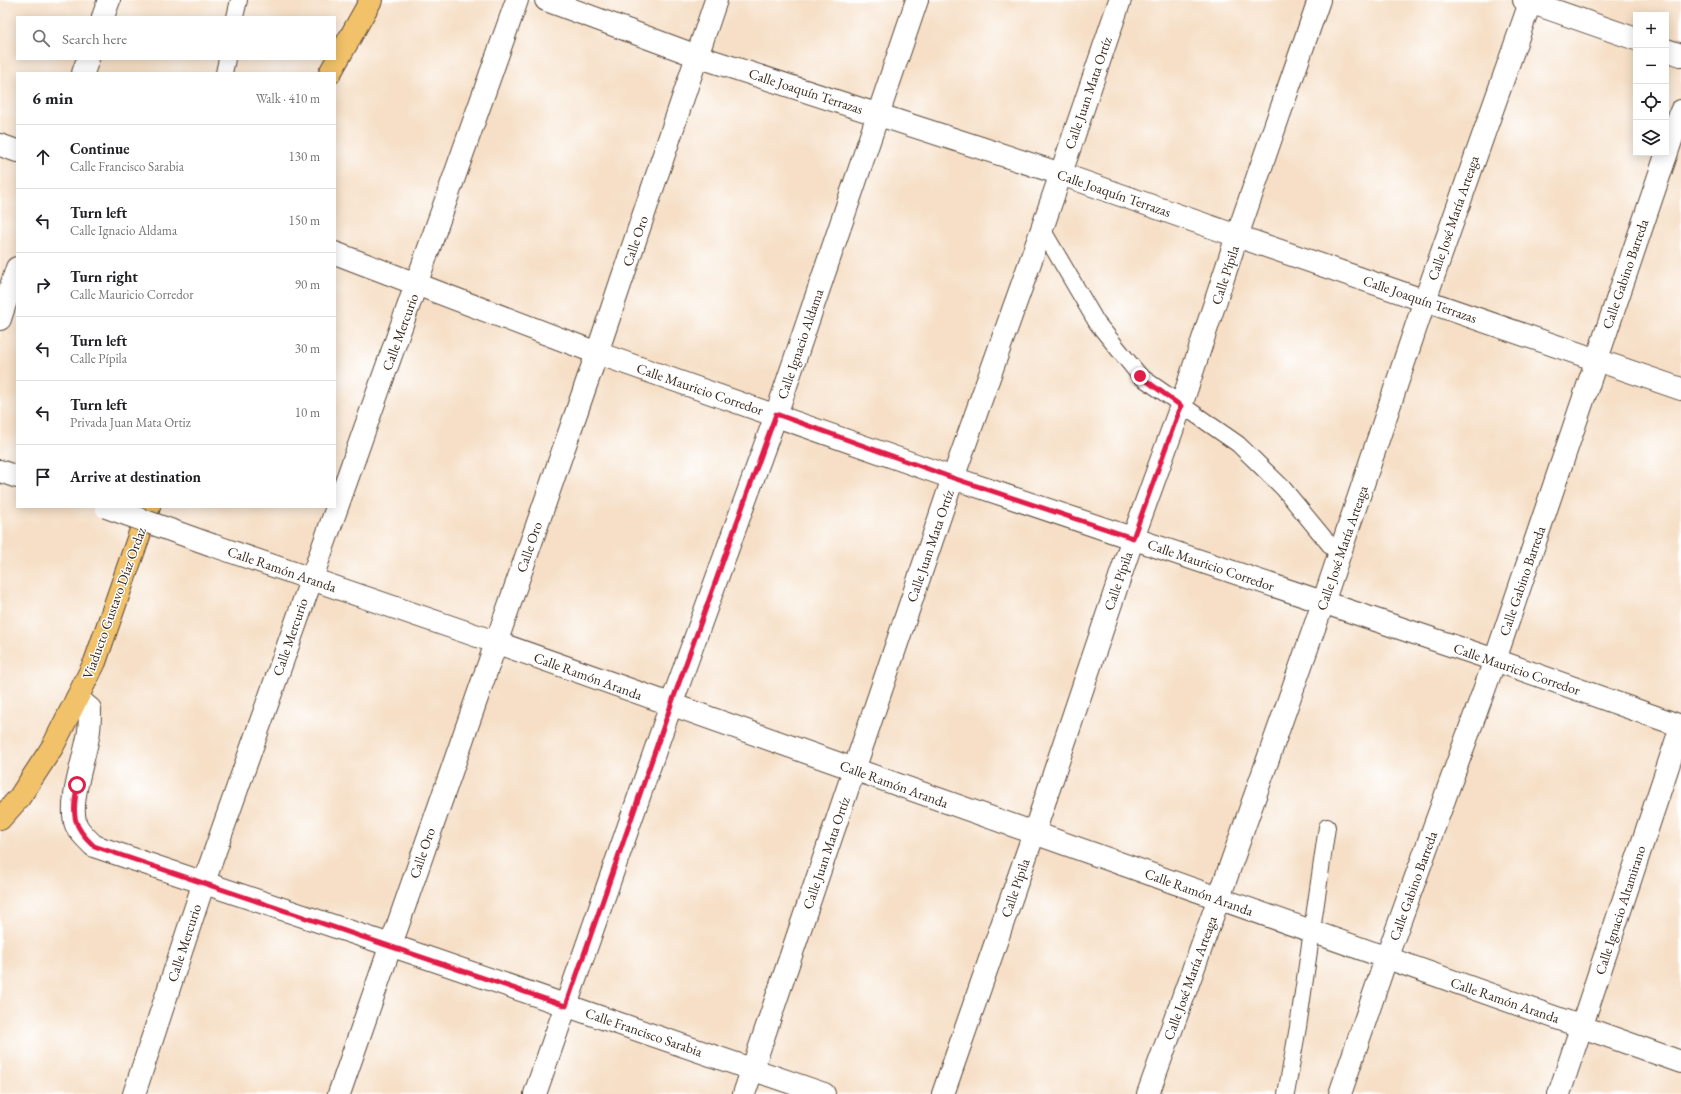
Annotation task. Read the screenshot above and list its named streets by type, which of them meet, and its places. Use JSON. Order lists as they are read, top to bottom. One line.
{"streets":{"main road":["Viaducto Gustavo Díaz Ordaz"],"street":["Calle Joaquín Terrazas","Calle Juan Mata Ortíz","Calle José María Arteaga","Calle Oro","Calle Gabino Barreda","Calle Pípila","Calle Mercurio","Calle Ignacio Aldama","Calle Mauricio Corredor","Calle Ramón Aranda","Calle Ignacio Altamirano","Calle Francisco Sarabia"]},"crossings":[["Calle Joaquín Terrazas","Calle Juan Mata Ortíz"],["Calle Joaquín Terrazas","Calle José María Arteaga"],["Calle Joaquín Terrazas","Calle Oro"],["Calle Joaquín Terrazas","Calle Gabino Barreda"],["Calle Joaquín Terrazas","Calle Pípila"],["Calle Joaquín Terrazas","Calle Ignacio Aldama"],["Calle Juan Mata Ortíz","Calle Mauricio Corredor"],["Calle Juan Mata Ortíz","Calle Ramón Aranda"],["Calle Juan Mata Ortíz","Calle Francisco Sarabia"],["Calle José María Arteaga","Calle Mauricio Corredor"],["Calle José María Arteaga","Calle Ramón Aranda"],["Calle Oro","Calle Mauricio Corredor"],["Calle Oro","Calle Ramón Aranda"],["Calle Oro","Calle Francisco Sarabia"],["Calle Gabino Barreda","Calle Mauricio Corredor"],["Calle Gabino Barreda","Calle Ramón Aranda"],["Calle Pípila","Calle Mauricio Corredor"],["Calle Pípila","Calle Ramón Aranda"],["Calle Mercurio","Calle Mauricio Corredor"],["Calle Mercurio","Calle Ramón Aranda"],["Calle Mercurio","Calle Francisco Sarabia"],["Calle Ignacio Aldama","Calle Mauricio Corredor"],["Calle Ignacio Aldama","Calle Ramón Aranda"],["Calle Ignacio Aldama","Calle Francisco Sarabia"],["Calle Mauricio Corredor","Calle Ignacio Altamirano"],["Calle Ramón Aranda","Calle Ignacio Altamirano"],["Viaducto Gustavo Díaz Ordaz","Calle Francisco Sarabia"]],"page":{"map_buttons":["+","−"],"search":"Search here","heading":["6 min","Walk · 410 m"],"list":[["Continue","Calle Francisco Sarabia","130 m"],["Turn left","Calle Ignacio Aldama","150 m"],["Turn right","Calle Mauricio Corredor","90 m"],["Turn left","Calle Pípila","30 m"],["Turn left","Privada Juan Mata Ortiz","10 m"],"Arrive at destination"]}}
